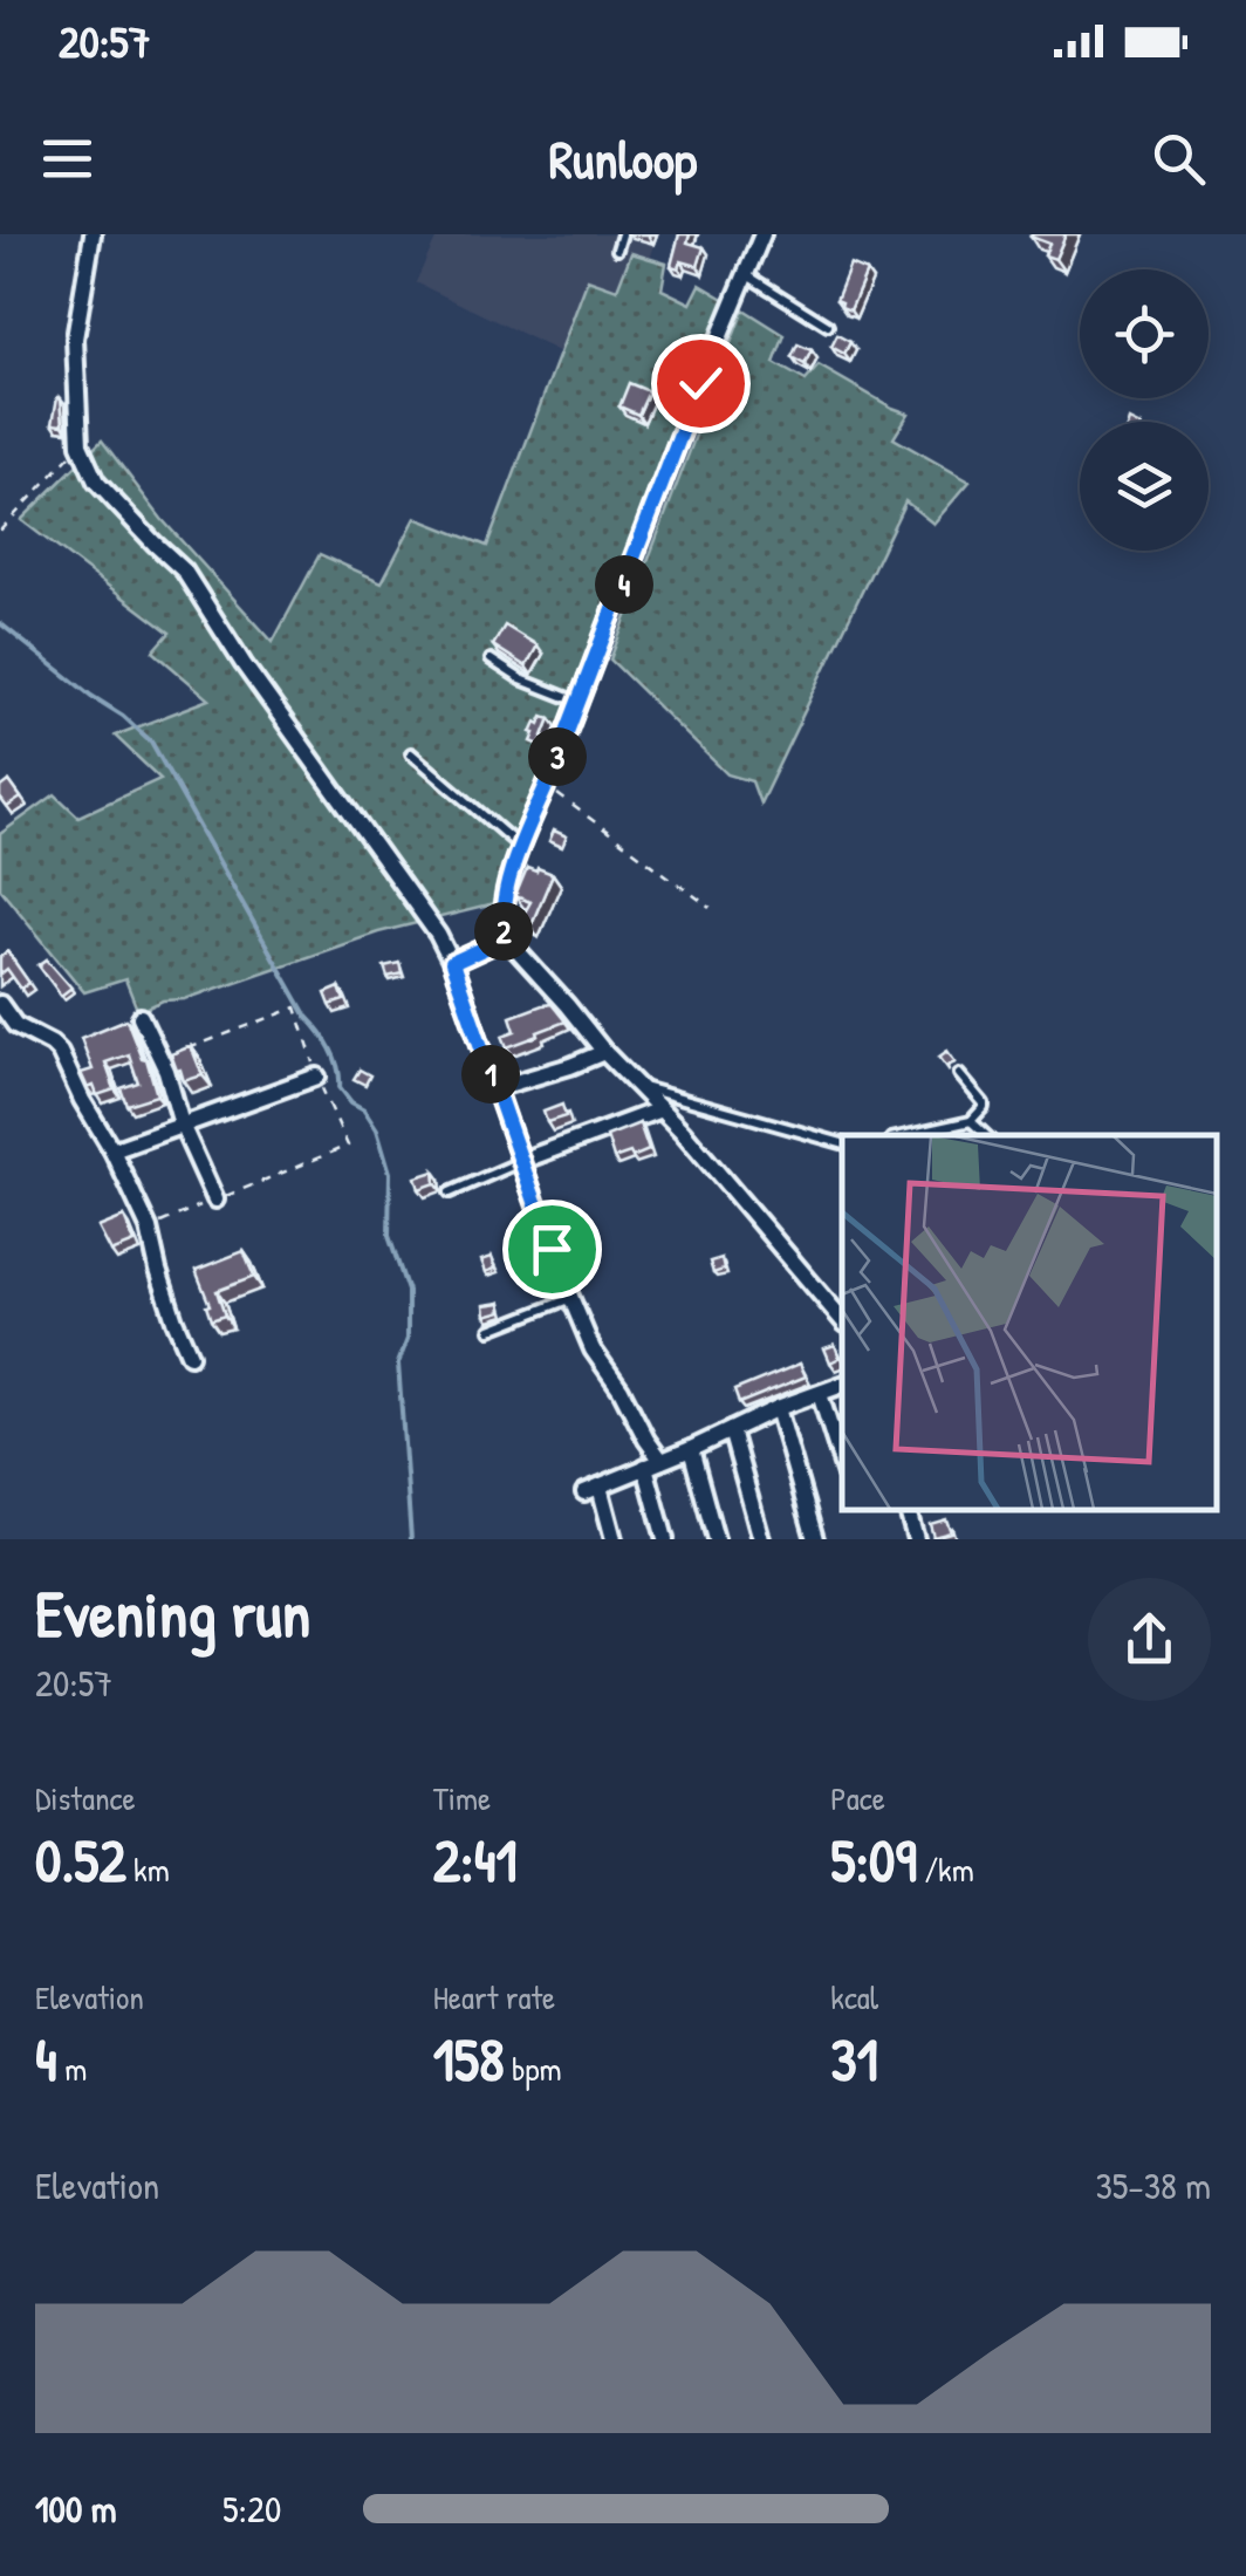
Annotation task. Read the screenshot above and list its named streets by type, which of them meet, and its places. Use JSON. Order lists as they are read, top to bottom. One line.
{"page":{"status":"20:57","header":"Runloop","pins":["4","3","2","1"],"heading":["Evening run","20:57"],"stats":[["Distance","0.52 km"],["Time","2:41"],["Pace","5:09 /km"],["Elevation","4 m"],["Heart rate","158 bpm"],["kcal","31"]],"chart":["Elevation","35–38 m"],"list":[{"name":"100 m","note":"5:20"}]}}
